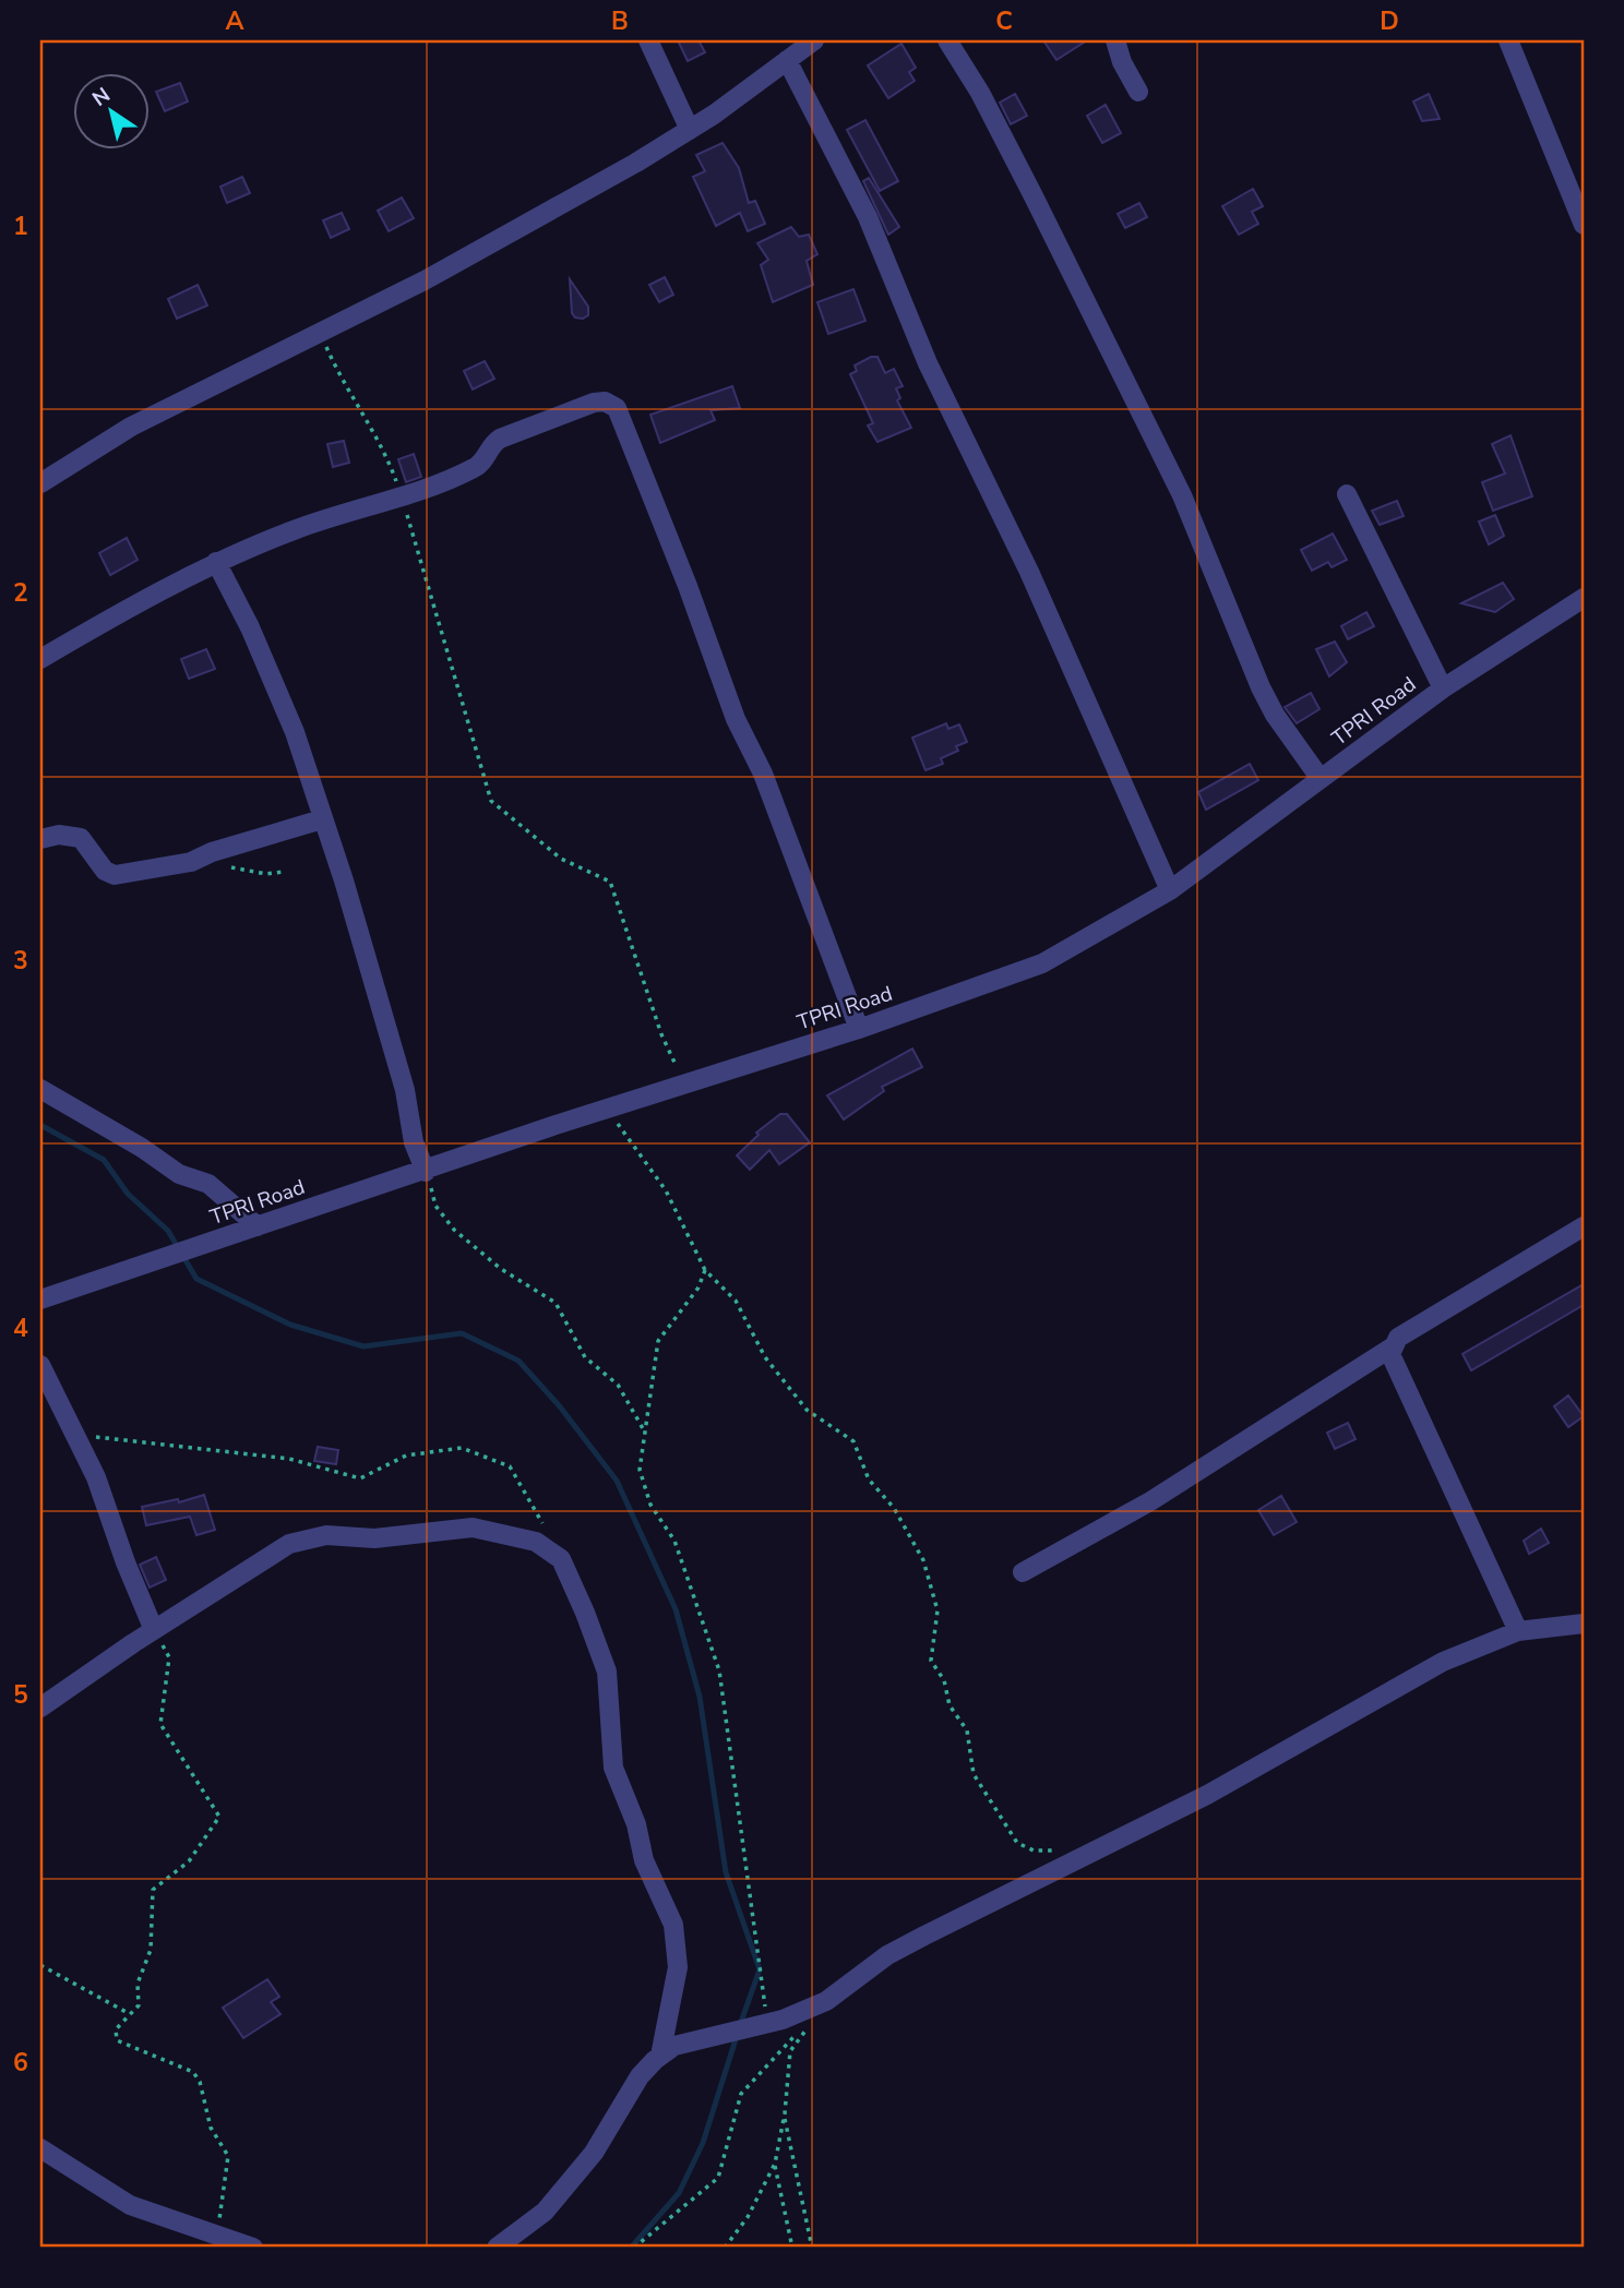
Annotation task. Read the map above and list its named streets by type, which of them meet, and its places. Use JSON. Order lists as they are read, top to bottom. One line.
{"streets":{"street":["TPRI Road"]},"north":"top left","grid":{"columns":["A","B","C","D"],"rows":["1","2","3","4","5","6"]}}
